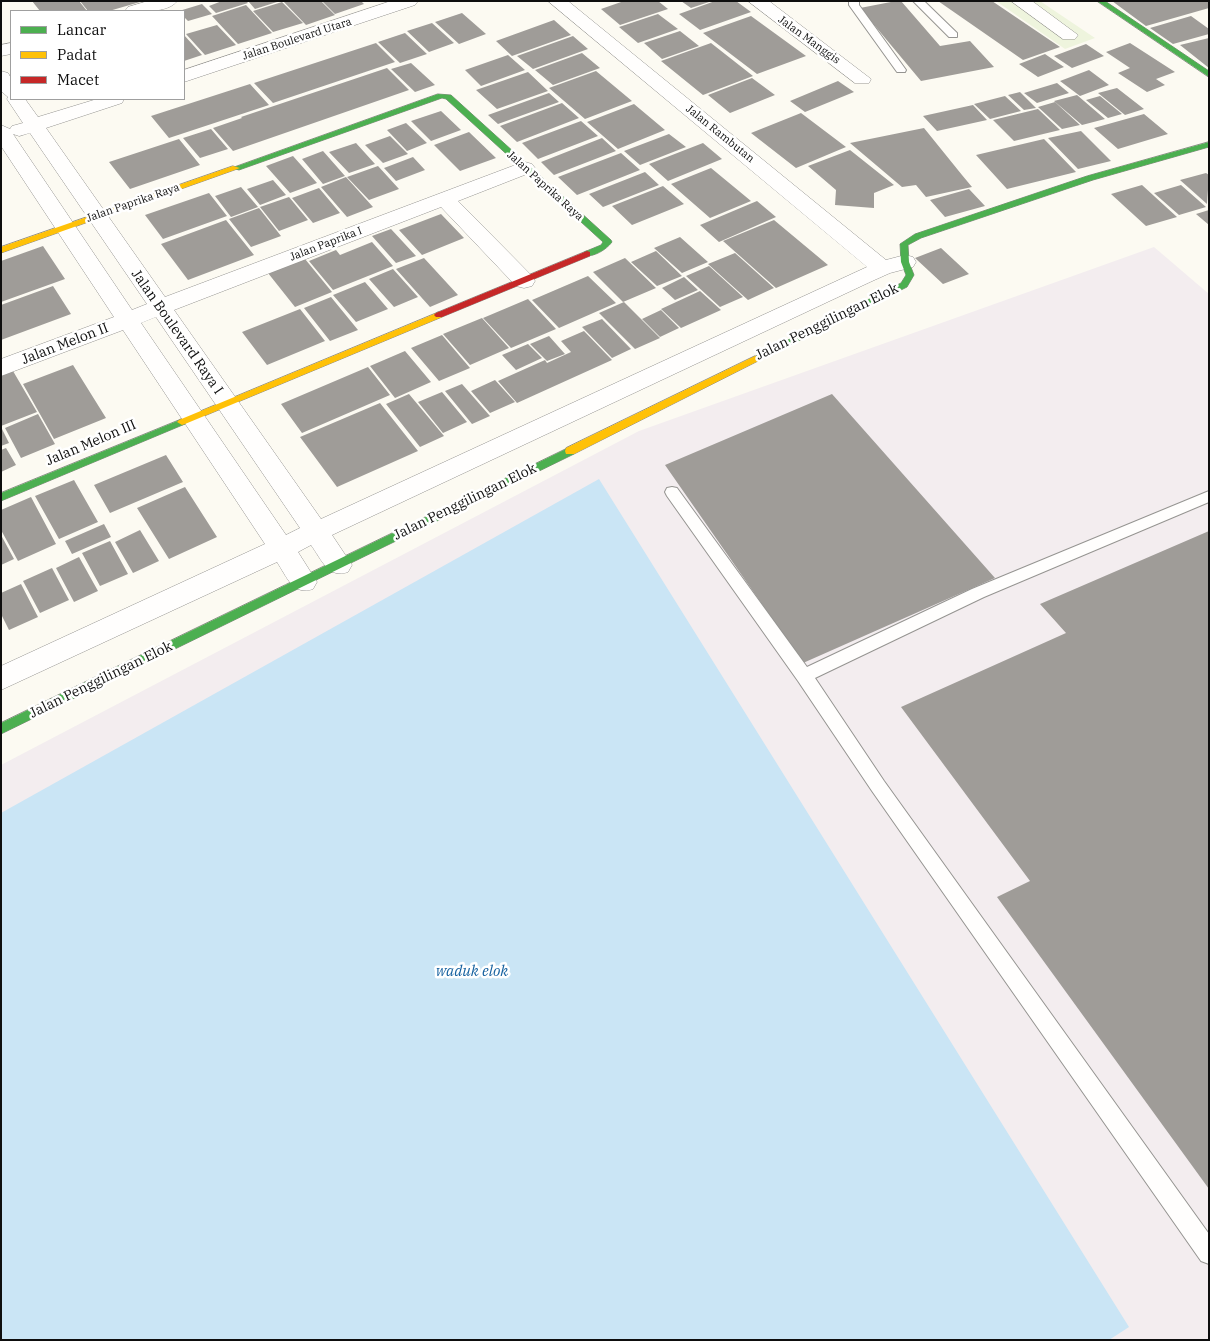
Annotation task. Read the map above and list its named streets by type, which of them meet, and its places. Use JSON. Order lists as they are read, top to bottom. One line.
{"streets":{"street":["Jalan Boulevard Utara","Jalan Manggis","Jalan Rambutan","Jalan Paprika Raya","Jalan Paprika I","Jalan Penggilingan Elok","Jalan Boulevard Raya I","Jalan Melon II","Jalan Melon III"]},"crossings":[["Jalan Rambutan","Jalan Penggilingan Elok"],["Jalan Paprika Raya","Jalan Paprika I"],["Jalan Paprika Raya","Jalan Boulevard Raya I"],["Jalan Paprika Raya","Jalan Melon III"],["Jalan Paprika I","Jalan Boulevard Raya I"],["Jalan Paprika I","Jalan Melon II"],["Jalan Penggilingan Elok","Jalan Boulevard Raya I"]],"water":["waduk elok"],"legend":["Lancar","Padat","Macet"]}
